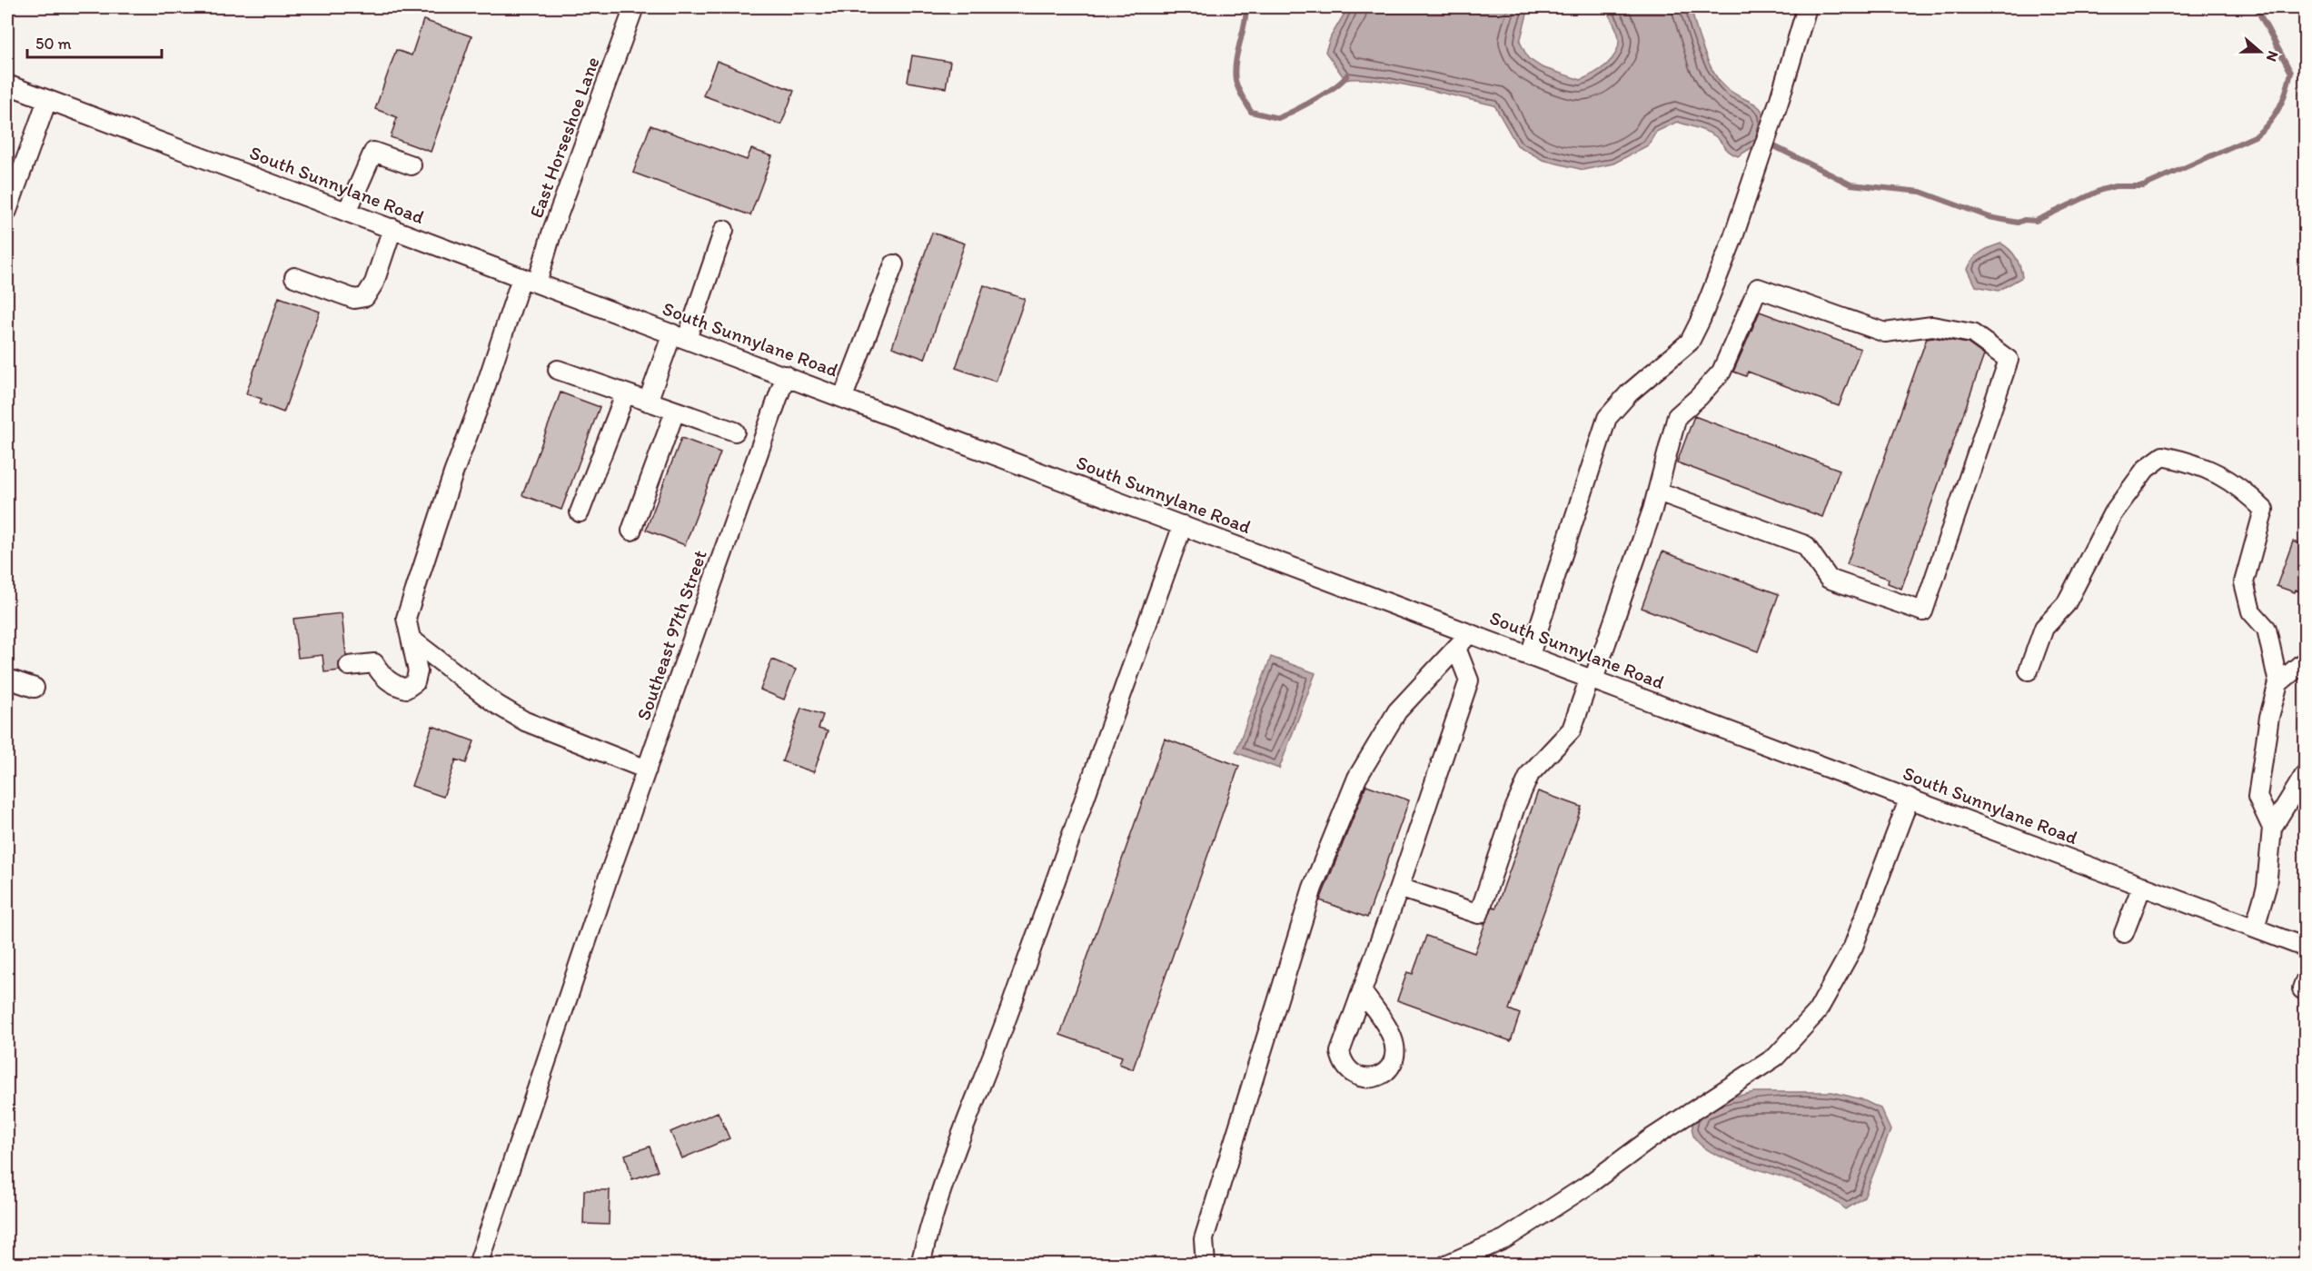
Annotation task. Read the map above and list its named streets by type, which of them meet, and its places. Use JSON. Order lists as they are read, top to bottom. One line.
{"streets":{"street":["East Horseshoe Lane","South Sunnylane Road","Southeast 97th Street"]},"crossings":[["East Horseshoe Lane","South Sunnylane Road"],["South Sunnylane Road","Southeast 97th Street"]],"scale_bar":"50 m","north":"right"}
